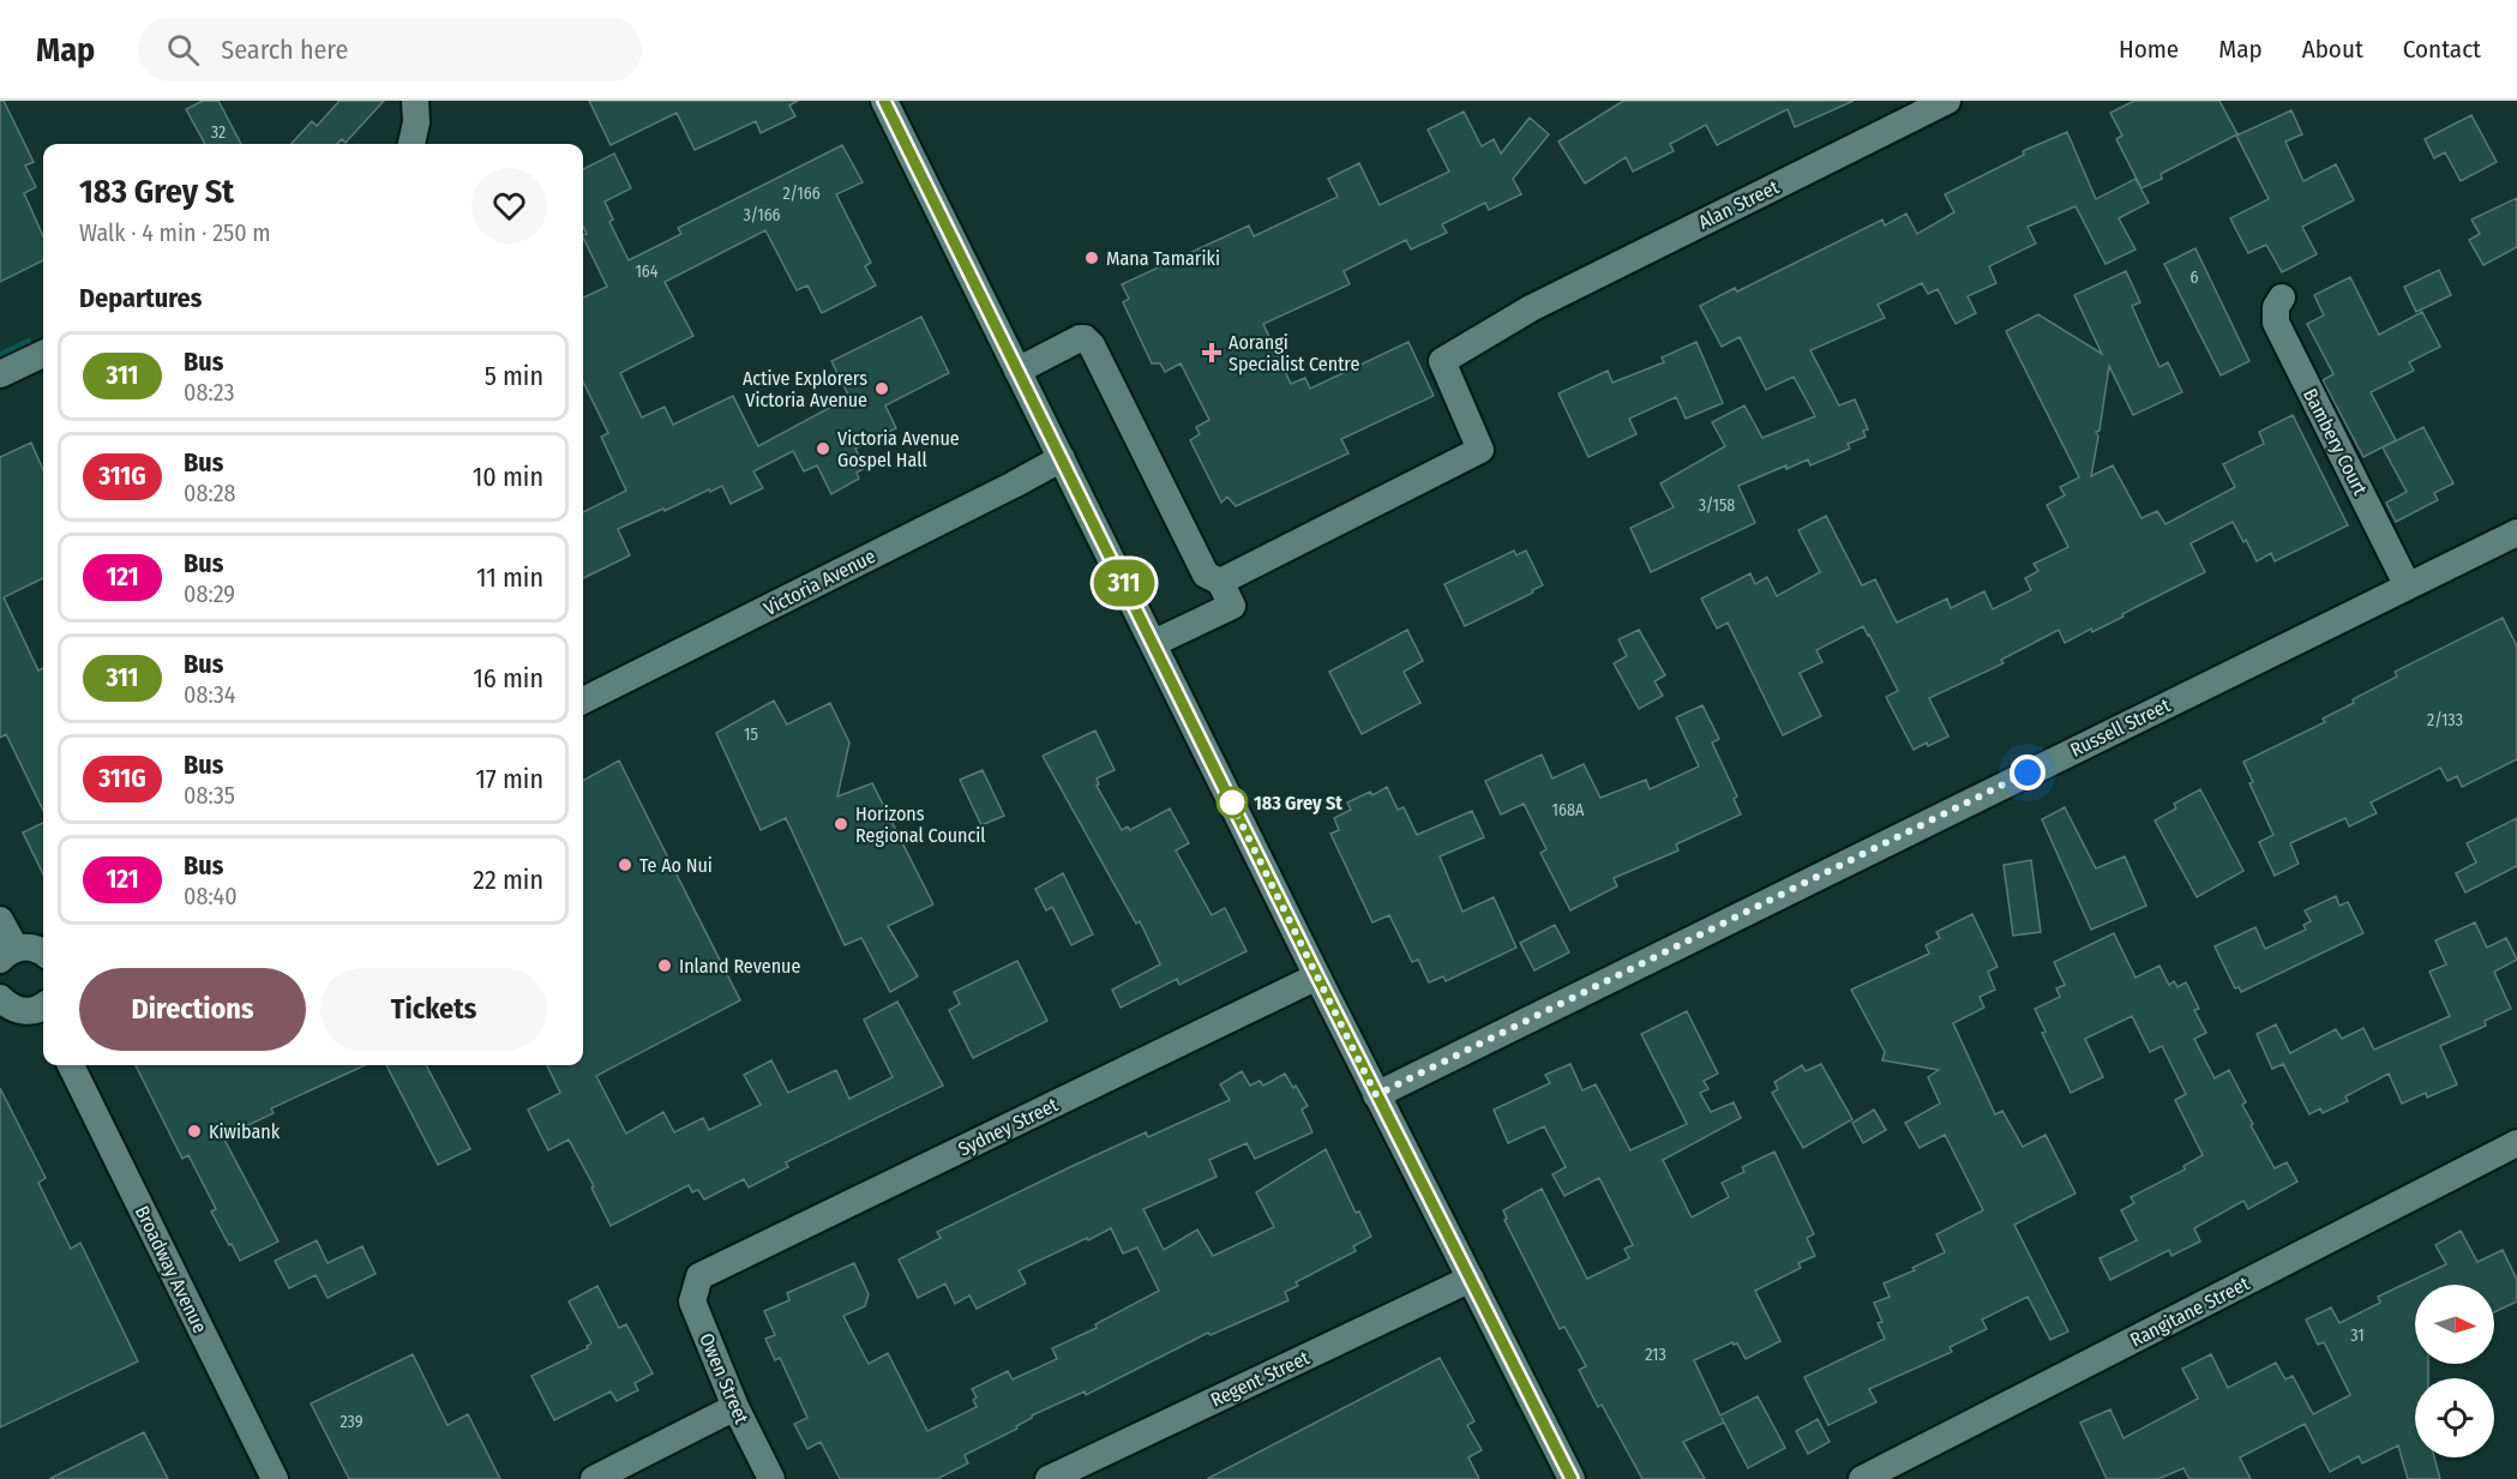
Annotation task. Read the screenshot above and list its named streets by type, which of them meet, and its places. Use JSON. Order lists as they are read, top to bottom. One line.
{"streets":{"street":["Alan Street","Bambery Court","Victoria Avenue","Russell Street","Sydney Street","Broadway Avenue","Rangitane Street","Owen Street","Regent Street"]},"crossings":[["Bambery Court","Russell Street"],["Sydney Street","Owen Street"]],"places":{"other":["Mana Tamariki","Active Explorers Victoria Avenue","Victoria Avenue Gospel Hall","183 Grey St","Horizons Regional Council","Te Ao Nui","Inland Revenue","Kiwibank"],"health":["Aorangi Specialist Centre"]},"lines":["bus line 311"],"house_numbers":["32","2/166","3/166","164","6","3/158","2/133","15","168A","31","213","239"],"north":"right","page":{"header":"Map","search":"Search here","nav":["Home","Map","About","Contact"],"on_map":"311","heading":[["183 Grey St","Walk · 4 min · 250 m"],"Departures"],"list":[{"mark":"311","name":"Bus","note":"08:23","value":"5 min"},{"mark":"311G","name":"Bus","note":"08:28","value":"10 min"},{"mark":"121","name":"Bus","note":"08:29","value":"11 min"},{"mark":"311","name":"Bus","note":"08:34","value":"16 min"},{"mark":"311G","name":"Bus","note":"08:35","value":"17 min"},{"mark":"121","name":"Bus","note":"08:40","value":"22 min"}],"buttons":["Directions","Tickets"]}}
